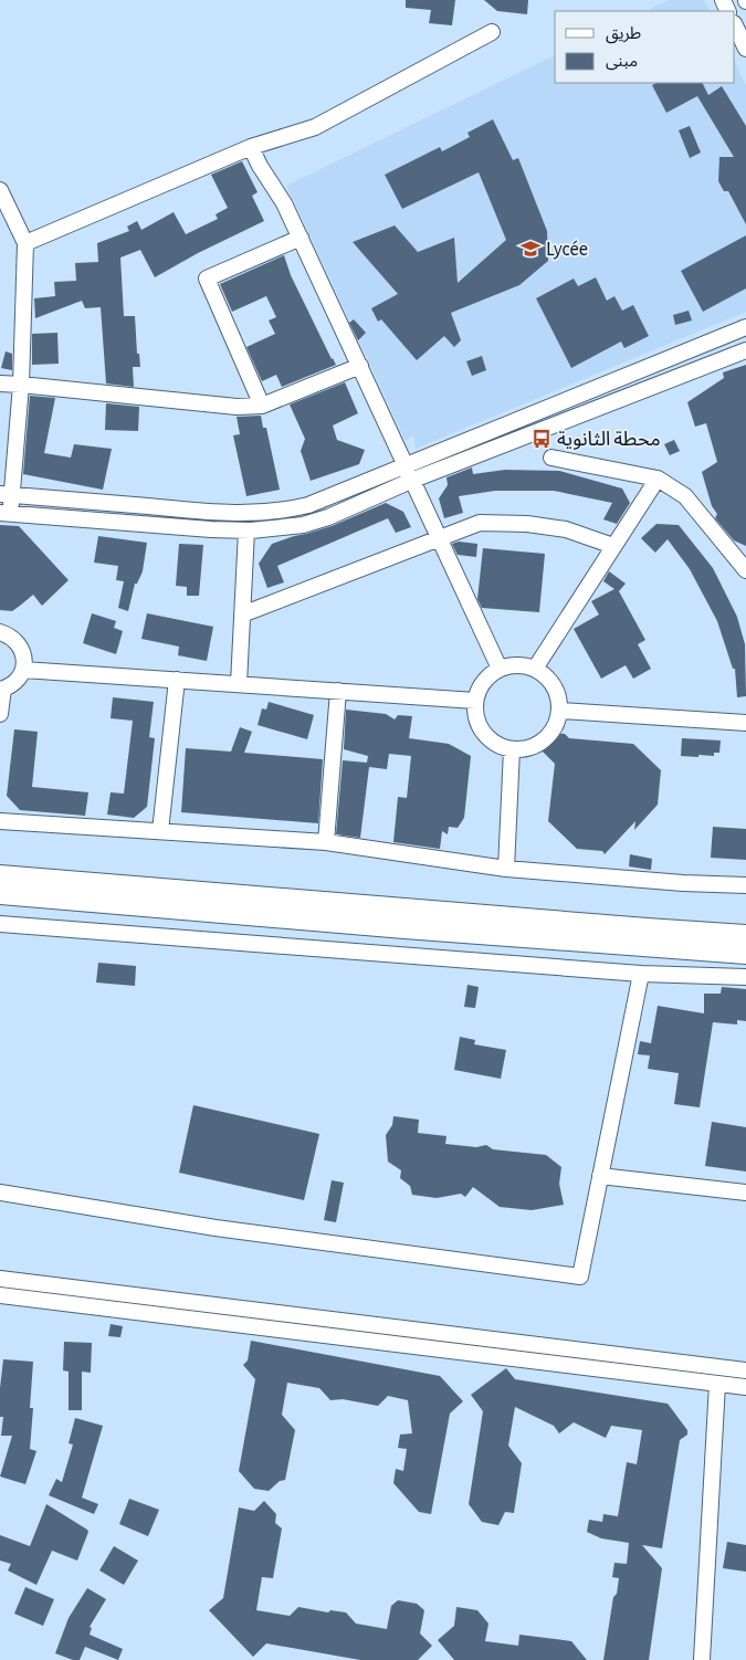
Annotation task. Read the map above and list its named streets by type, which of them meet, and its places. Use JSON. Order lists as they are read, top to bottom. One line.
{"places":{"school or university":["Lycée"],"bus stop":["محطة الثانوية"]},"legend":["طريق","مبنى"]}
